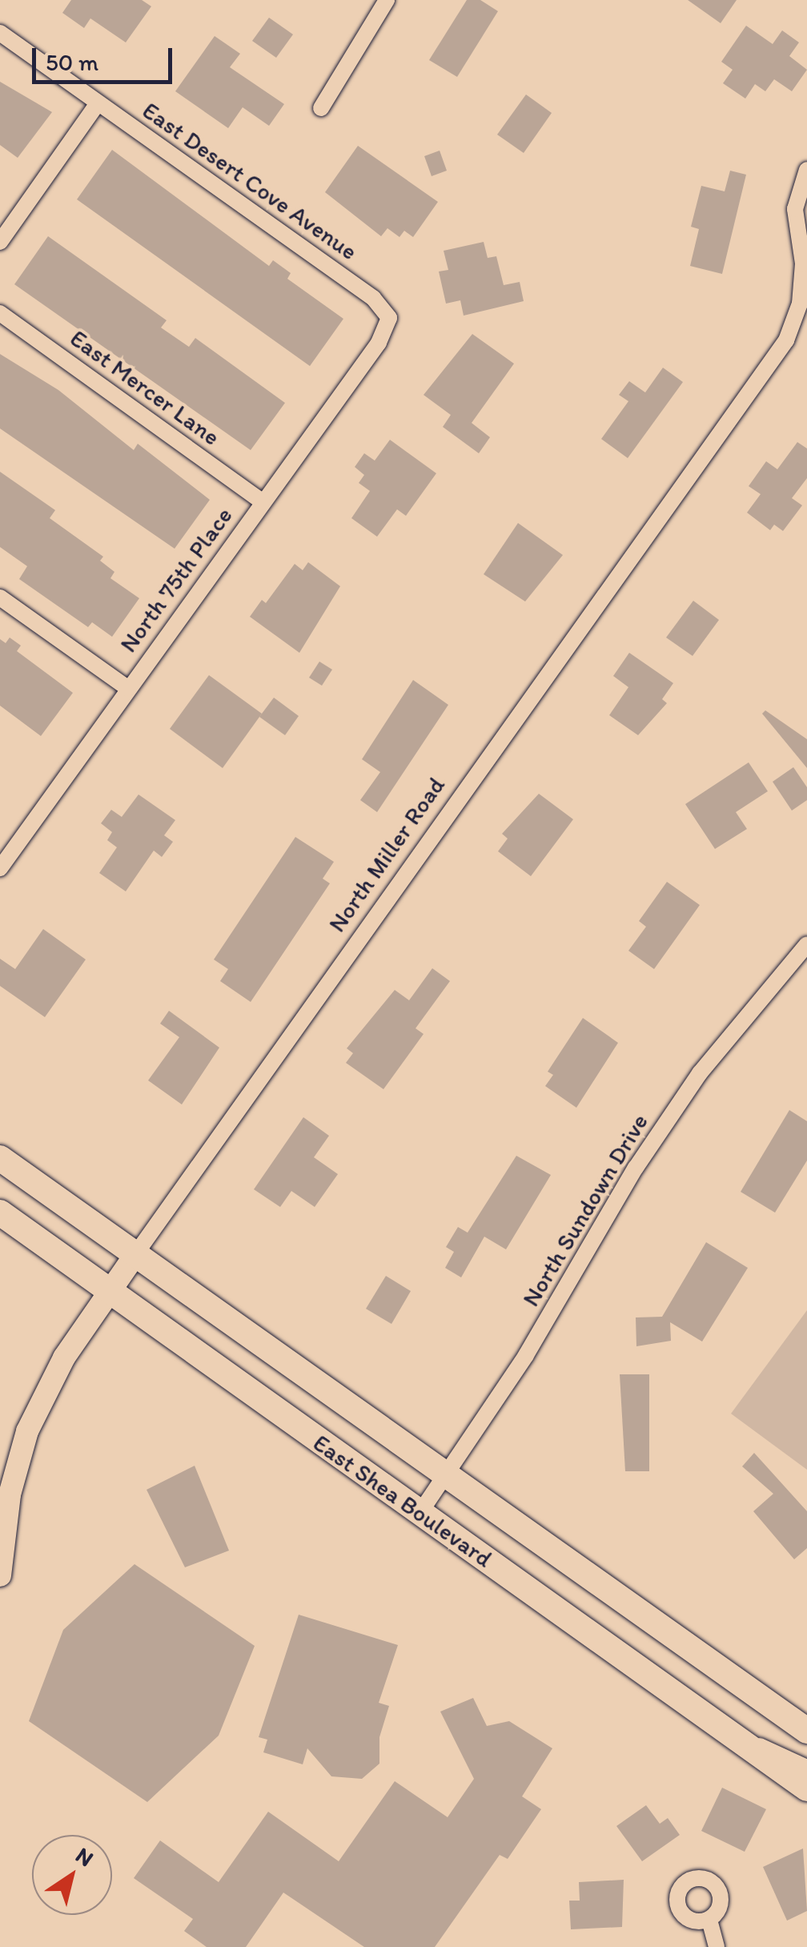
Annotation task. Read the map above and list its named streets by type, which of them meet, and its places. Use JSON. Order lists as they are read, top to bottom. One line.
{"streets":{"main road":["East Shea Boulevard"],"street":["East Desert Cove Avenue","East Mercer Lane","North 75th Place","North Miller Road","North Sundown Drive"]},"crossings":[["East Desert Cove Avenue","North 75th Place"],["East Mercer Lane","North 75th Place"],["North Miller Road","East Shea Boulevard"],["North Sundown Drive","East Shea Boulevard"]],"scale_bar":"50 m","north":"top right"}
